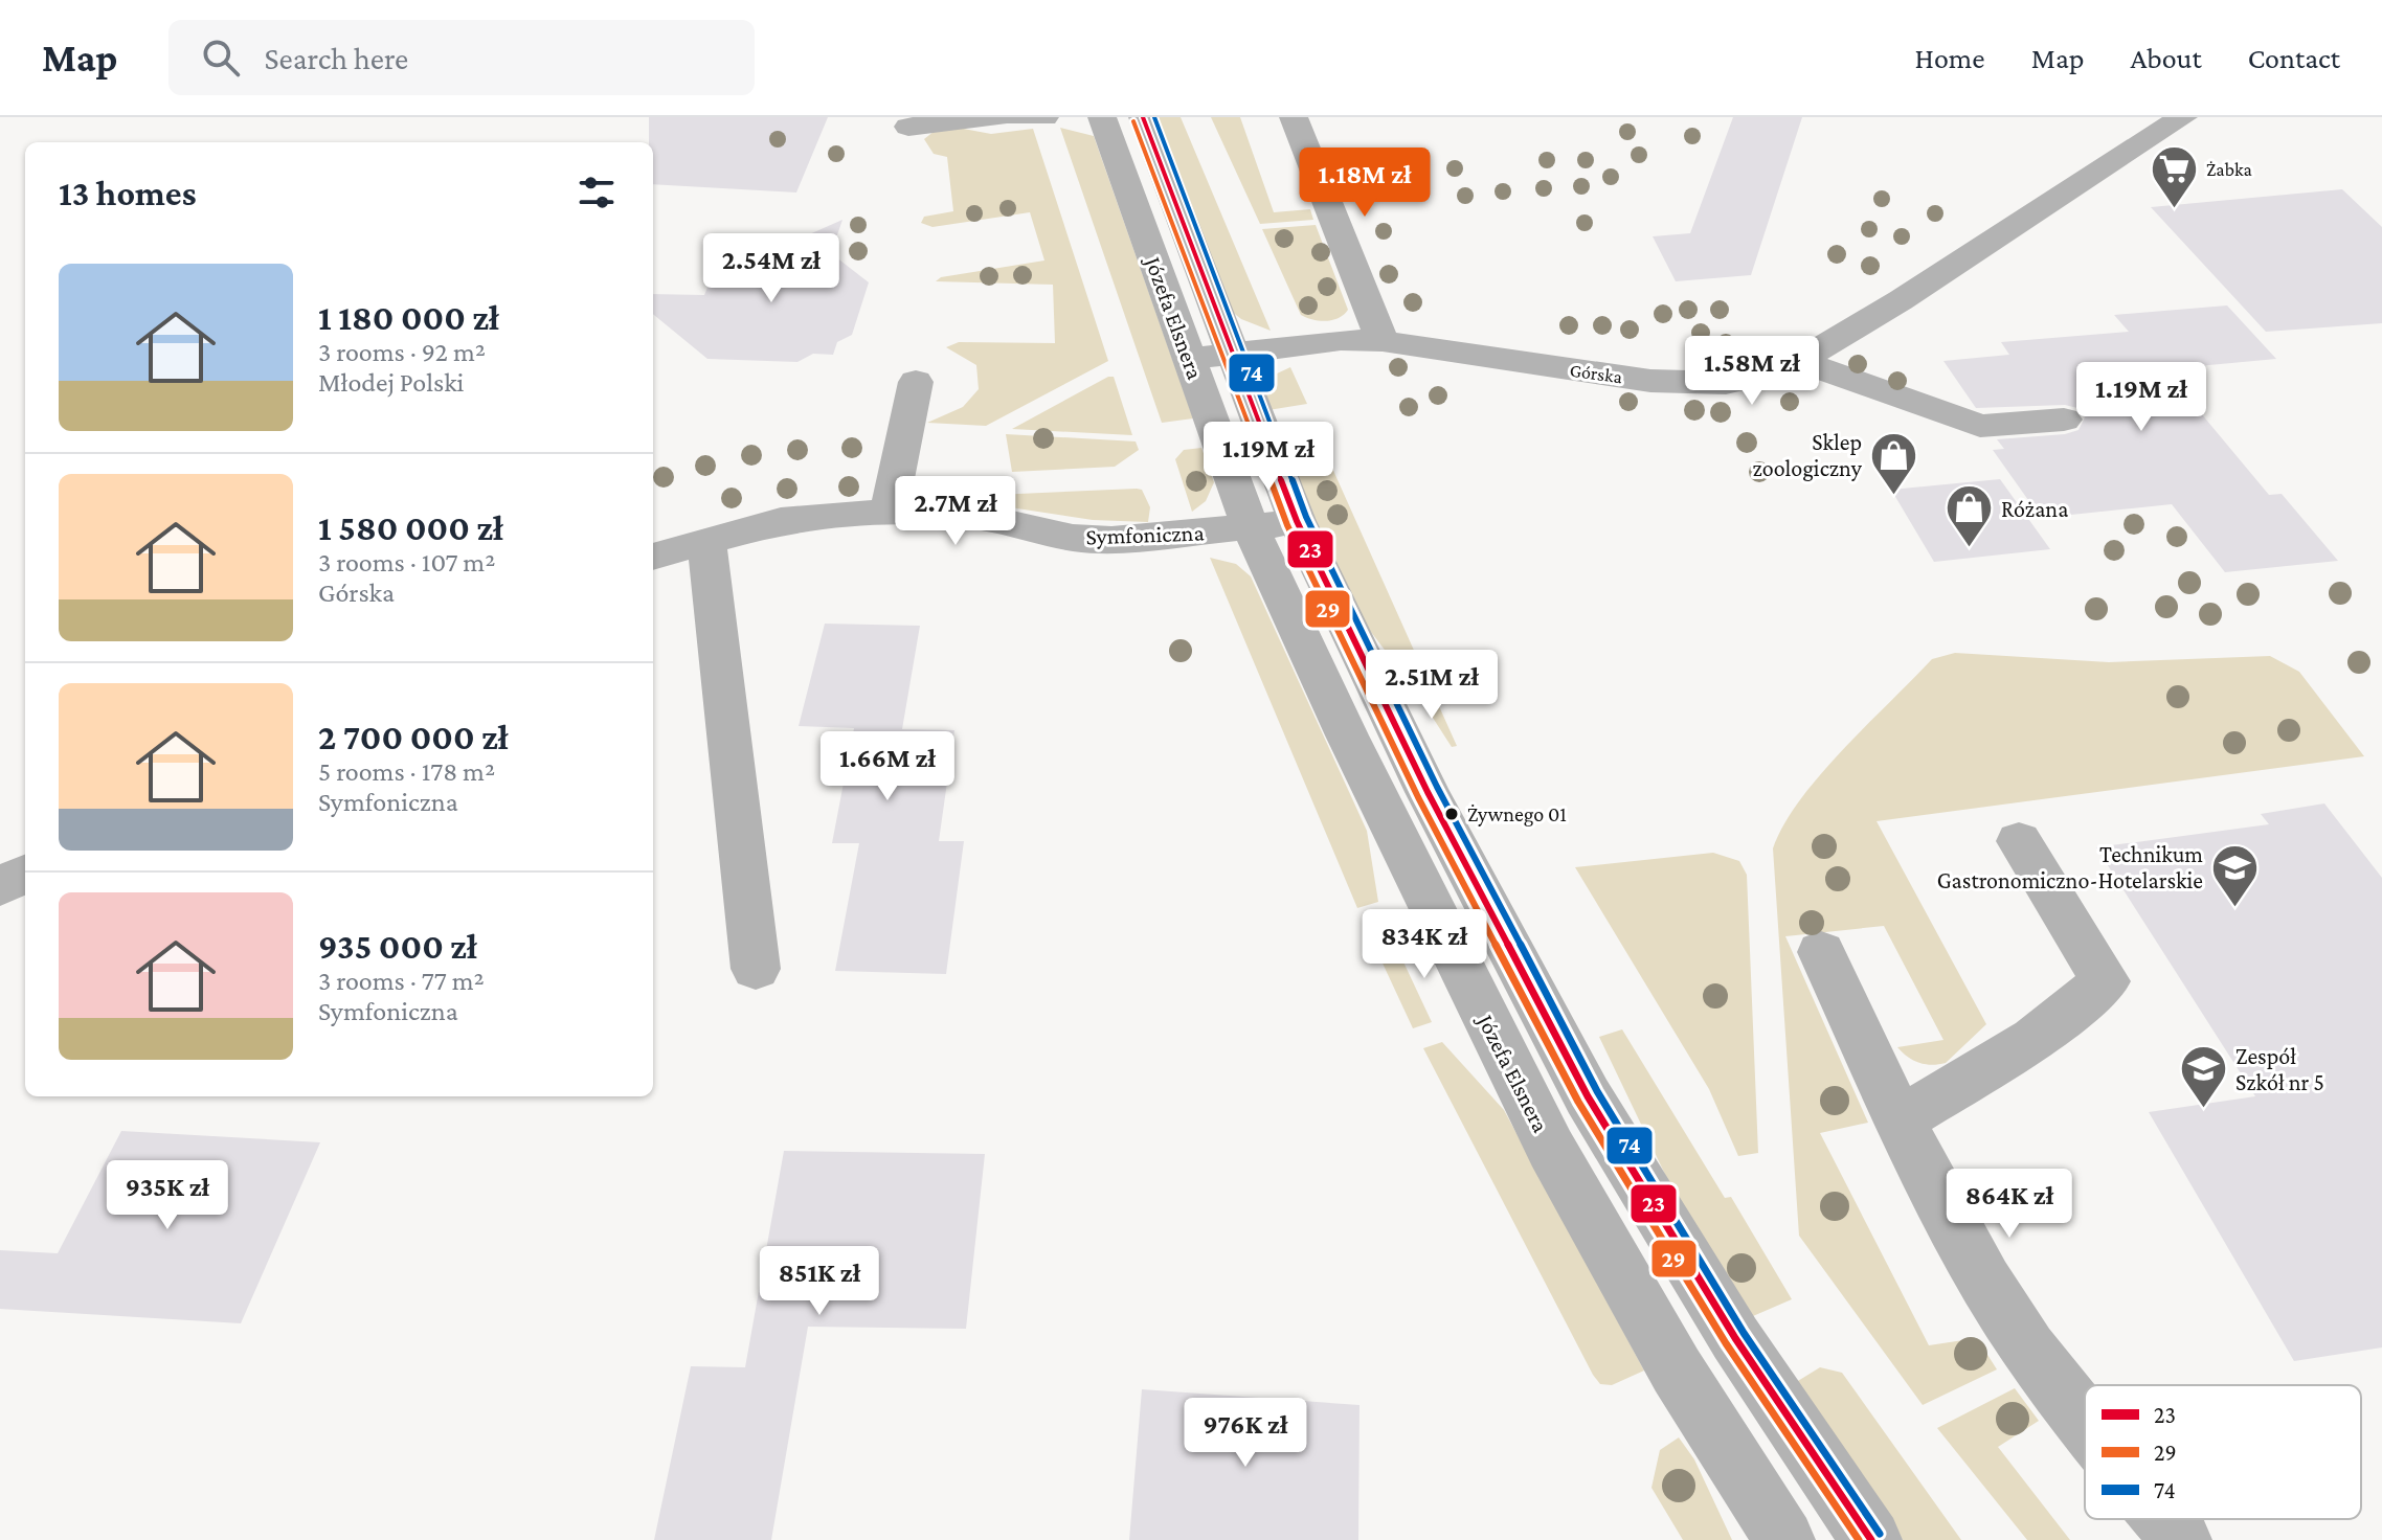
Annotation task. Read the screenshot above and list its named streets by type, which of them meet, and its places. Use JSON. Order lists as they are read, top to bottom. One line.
{"streets":{"street":["Józefa Elsnera","Górska","Symfoniczna"]},"crossings":[["Józefa Elsnera","Górska"],["Józefa Elsnera","Symfoniczna"]],"places":{"supermarket":["Żabka"],"shop":["Sklep zoologiczny","Różana"],"other":["Żywnego 01"],"school or university":["Technikum Gastronomiczno-Hotelarskie","Zespół Szkół nr 5"]},"lines":["transit line 23","transit line 74","transit line 29"],"legend":["23","29","74"],"page":{"header":"Map","search":"Search here","nav":["Home","Map","About","Contact"],"heading":"13 homes","price":["1.18M zł","2.54M zł","1.58M zł","1.19M zł","1.19M zł","2.7M zł","2.51M zł","1.66M zł","834K zł","935K zł","864K zł","851K zł","976K zł"],"list":[{"name":"1 180 000 zł","note":"3 rooms · 92 m² · Młodej Polski"},{"name":"1 580 000 zł","note":"3 rooms · 107 m² · Górska"},{"name":"2 700 000 zł","note":"5 rooms · 178 m² · Symfoniczna"},{"name":"935 000 zł","note":"3 rooms · 77 m² · Symfoniczna"}]}}
